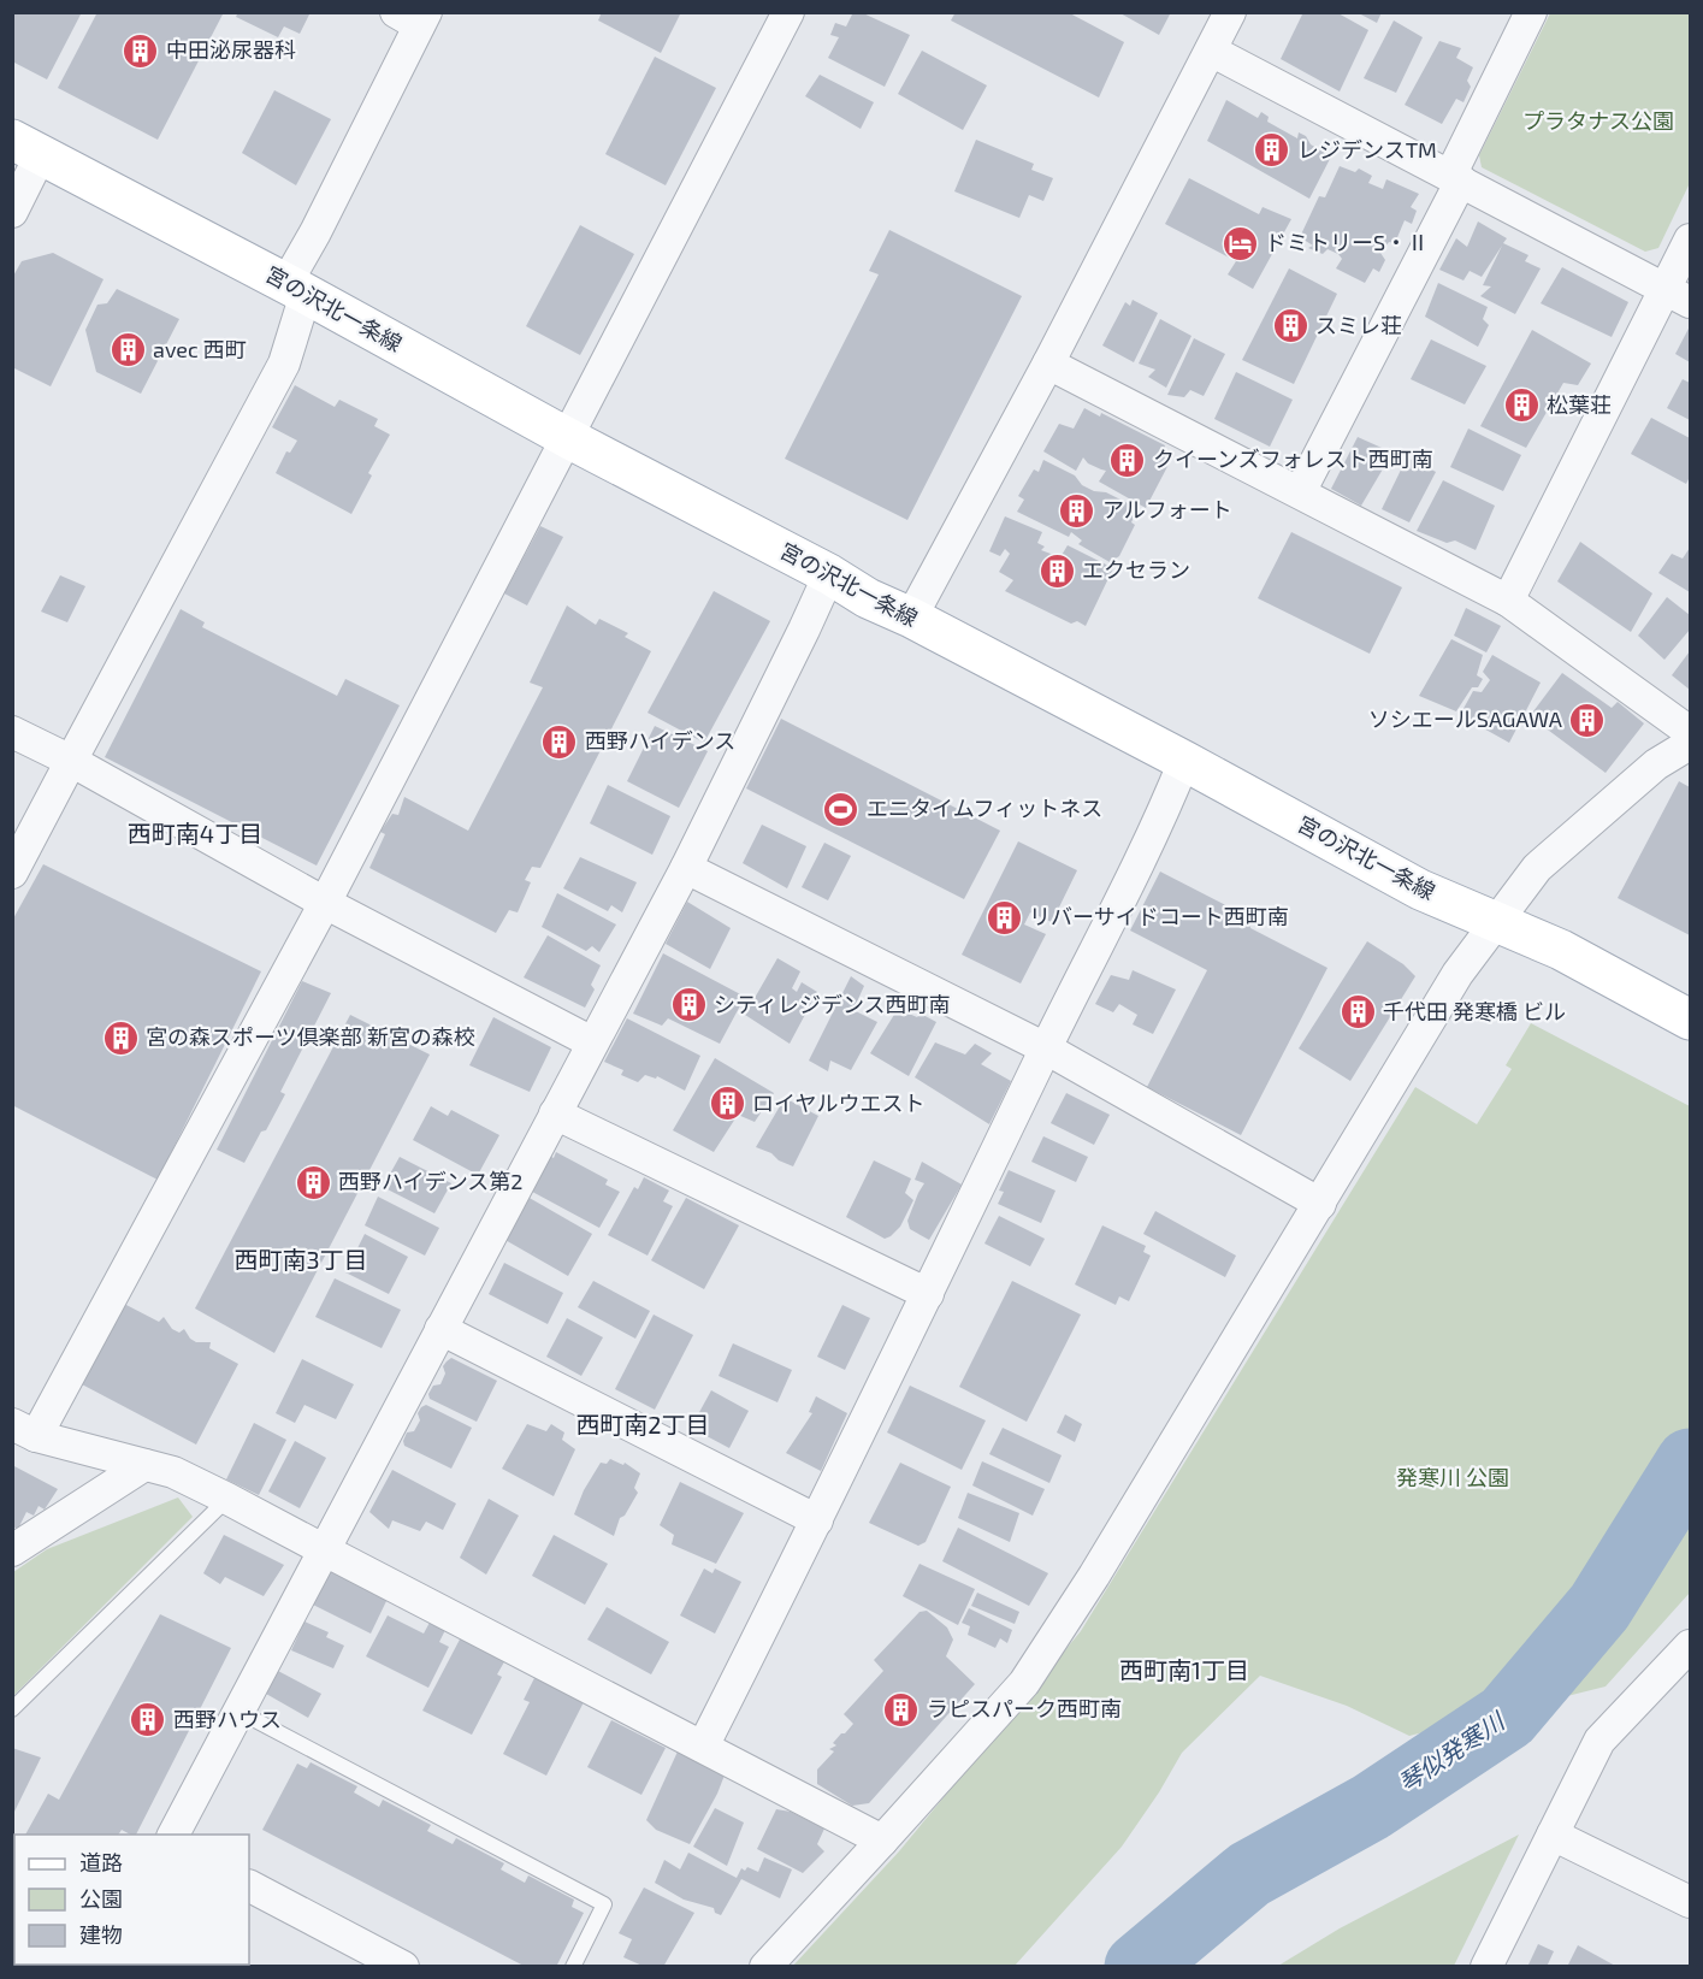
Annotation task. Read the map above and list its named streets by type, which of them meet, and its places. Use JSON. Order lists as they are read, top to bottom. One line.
{"streets":{"main road":["宮の沢北一条線"]},"districts":["西町南4丁目","西町南3丁目","西町南2丁目","西町南1丁目"],"water":["琴似発寒川"],"parks":["プラタナス公園","発寒川 公園"],"places":{"building":["中田泌尿器科","レジデンスTM","スミレ荘","avec 西町","松葉荘","クイーンズフォレスト西町南","アルフォート","エクセラン","ソシエールSAGAWA","西野ハイデンス","リバーサイドコート西町南","シティレジデンス西町南","千代田 発寒橋 ビル","宮の森スポーツ倶楽部 新宮の森校","ロイヤルウエスト","西野ハイデンス第2","ラピスパーク西町南","西野ハウス"],"hotel":["ドミトリーS・Ⅱ"],"sports":["エニタイムフィットネス"]},"legend":["道路","公園","建物"]}
